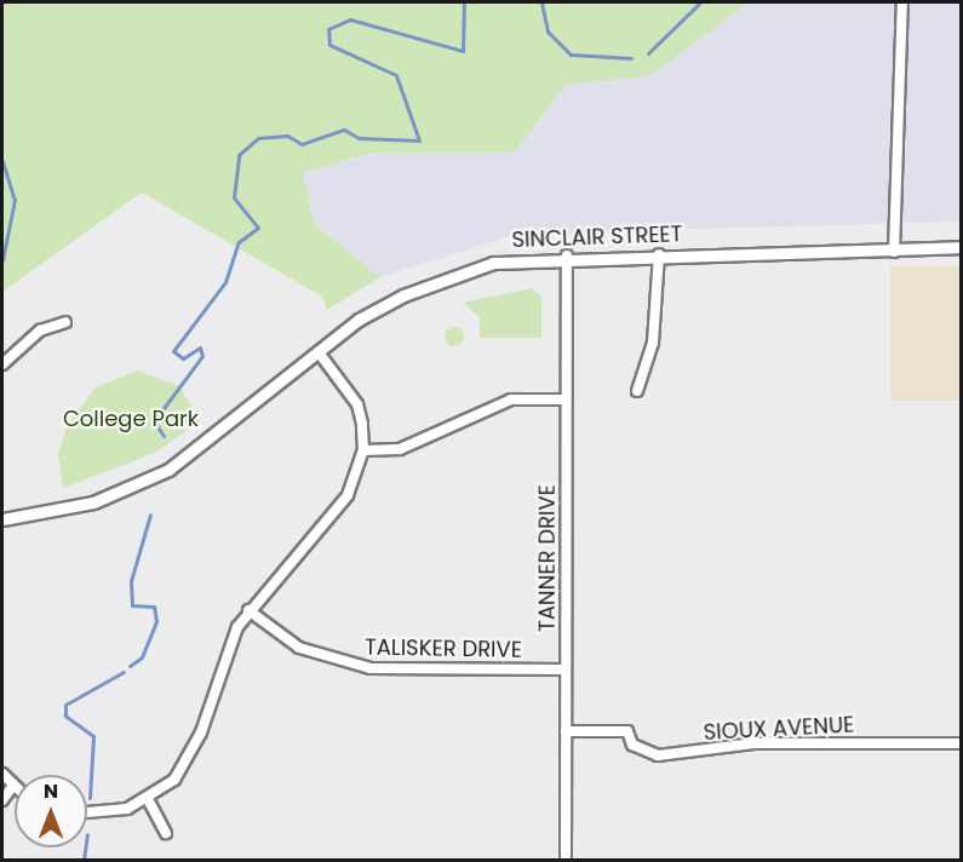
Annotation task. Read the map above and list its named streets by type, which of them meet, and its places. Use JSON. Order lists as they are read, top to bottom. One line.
{"streets":{"street":["SINCLAIR STREET","TANNER DRIVE","TALISKER DRIVE","SIOUX AVENUE"]},"crossings":[["SINCLAIR STREET","TANNER DRIVE"],["TANNER DRIVE","TALISKER DRIVE"],["TANNER DRIVE","SIOUX AVENUE"]],"parks":["College Park"],"north":"top"}
